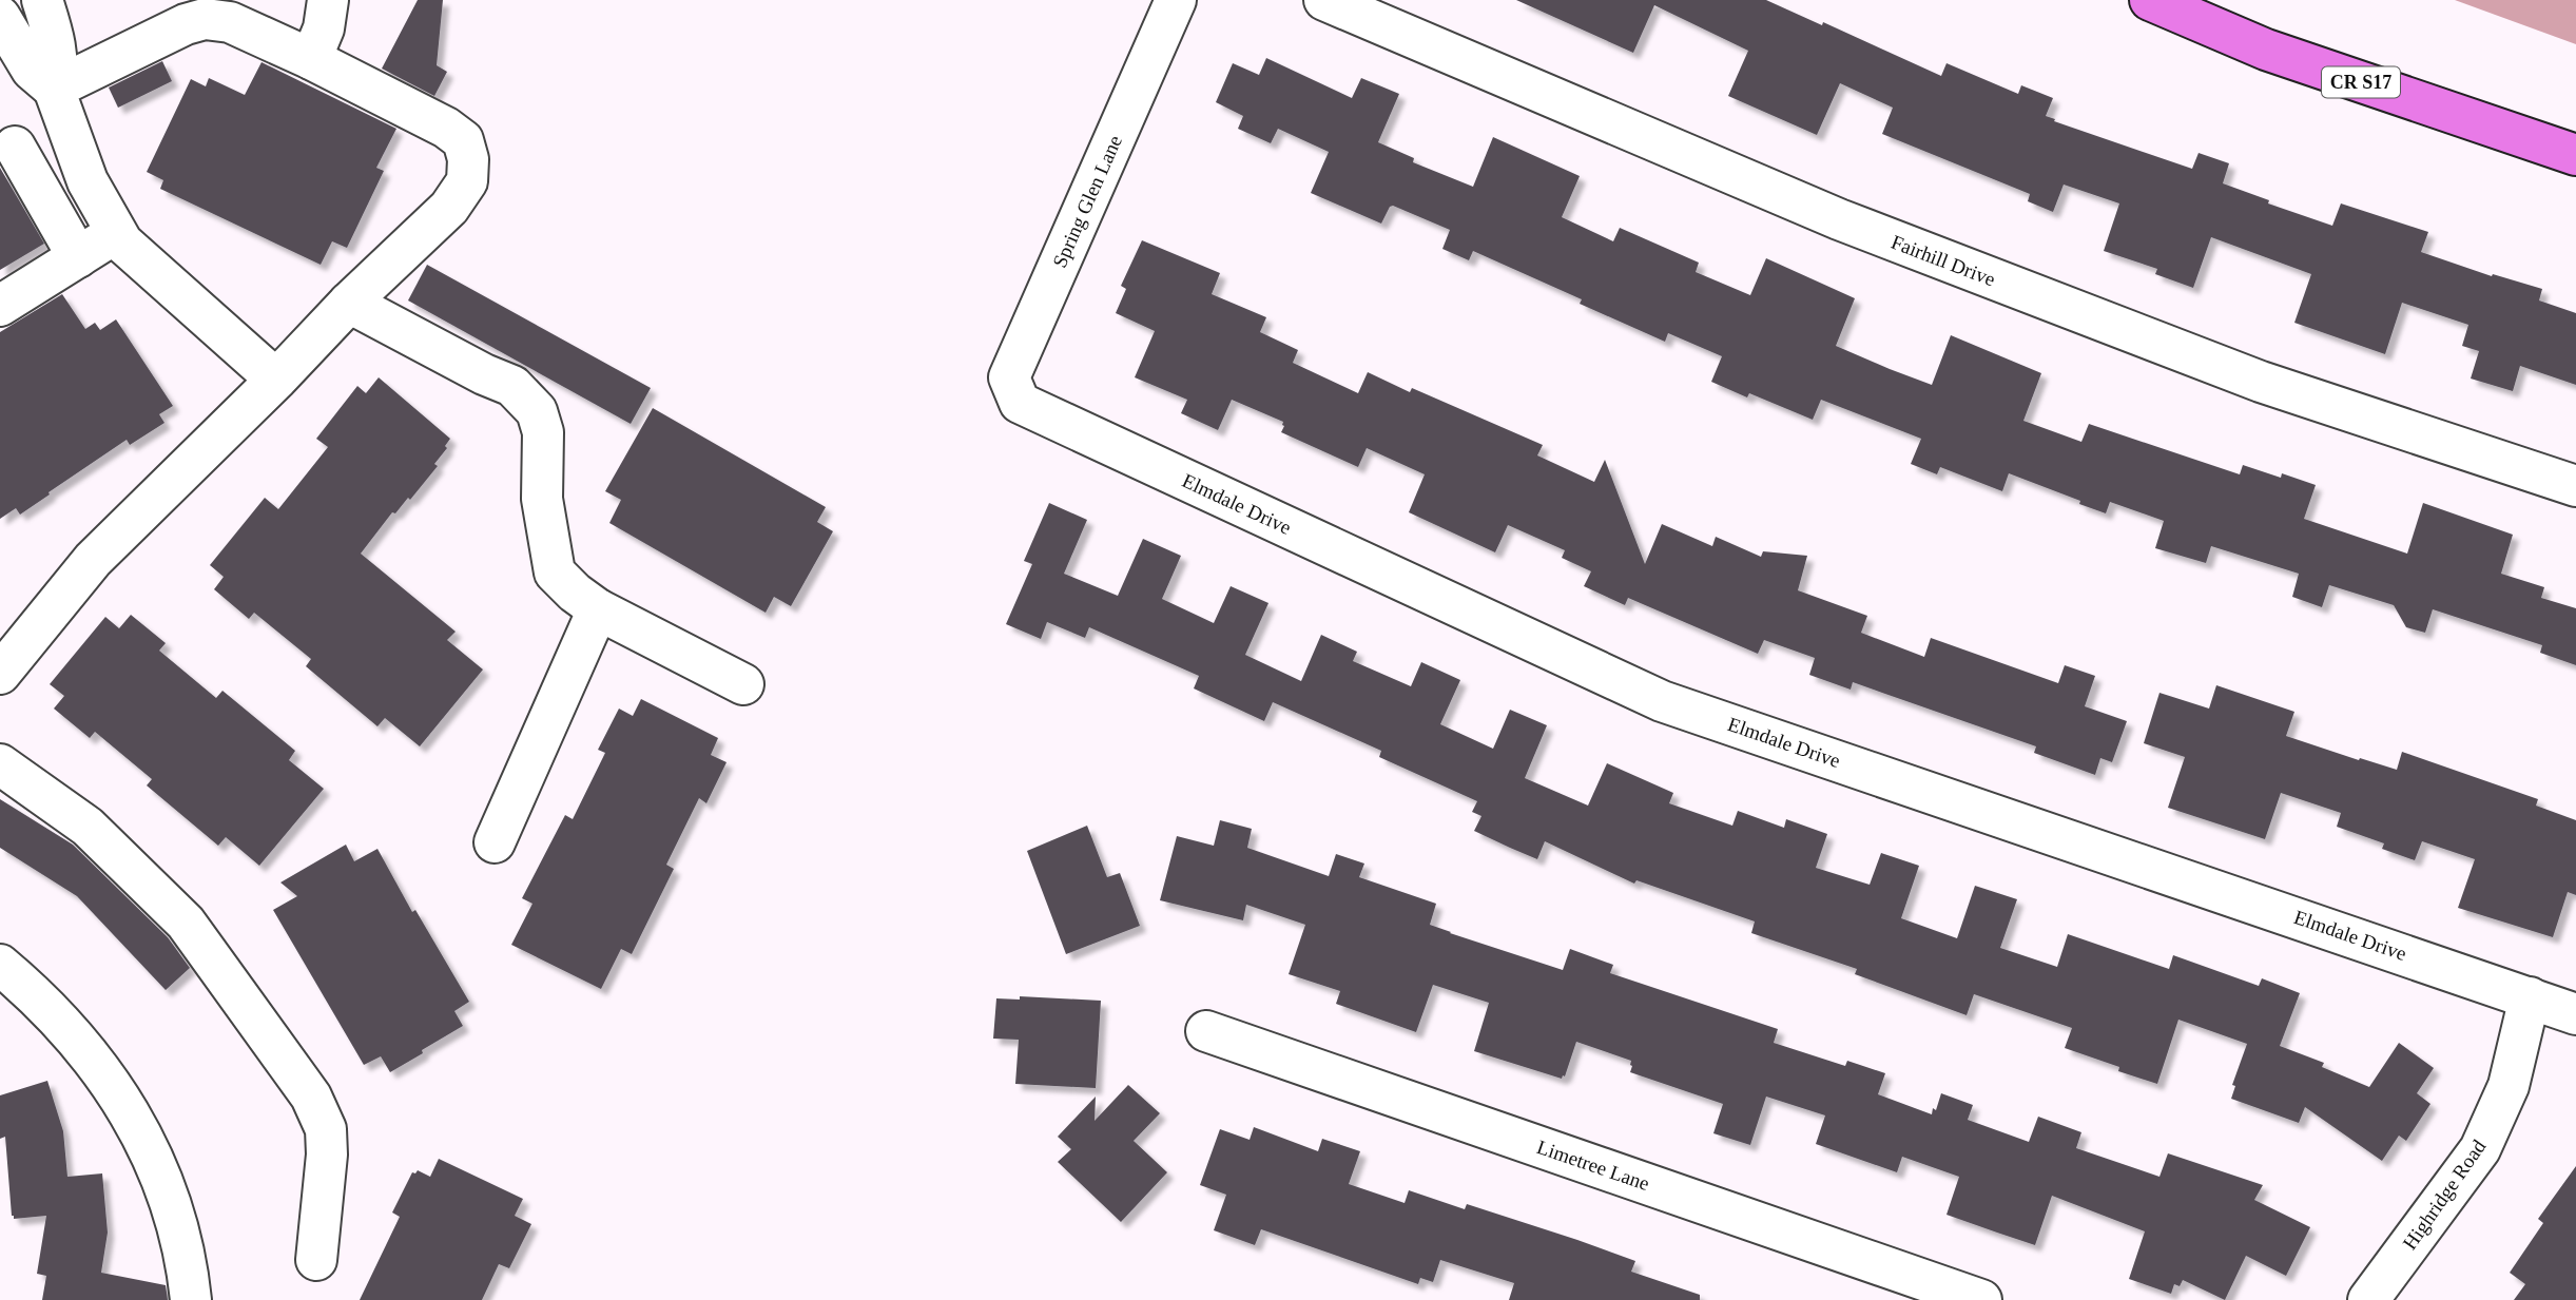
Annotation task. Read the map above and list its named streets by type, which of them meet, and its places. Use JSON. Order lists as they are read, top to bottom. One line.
{"streets":{"main road":["CR S17"],"street":["Spring Glen Lane","Fairhill Drive","Elmdale Drive","Limetree Lane","Highridge Road"]},"crossings":[["Spring Glen Lane","Elmdale Drive"],["Elmdale Drive","Highridge Road"]]}
